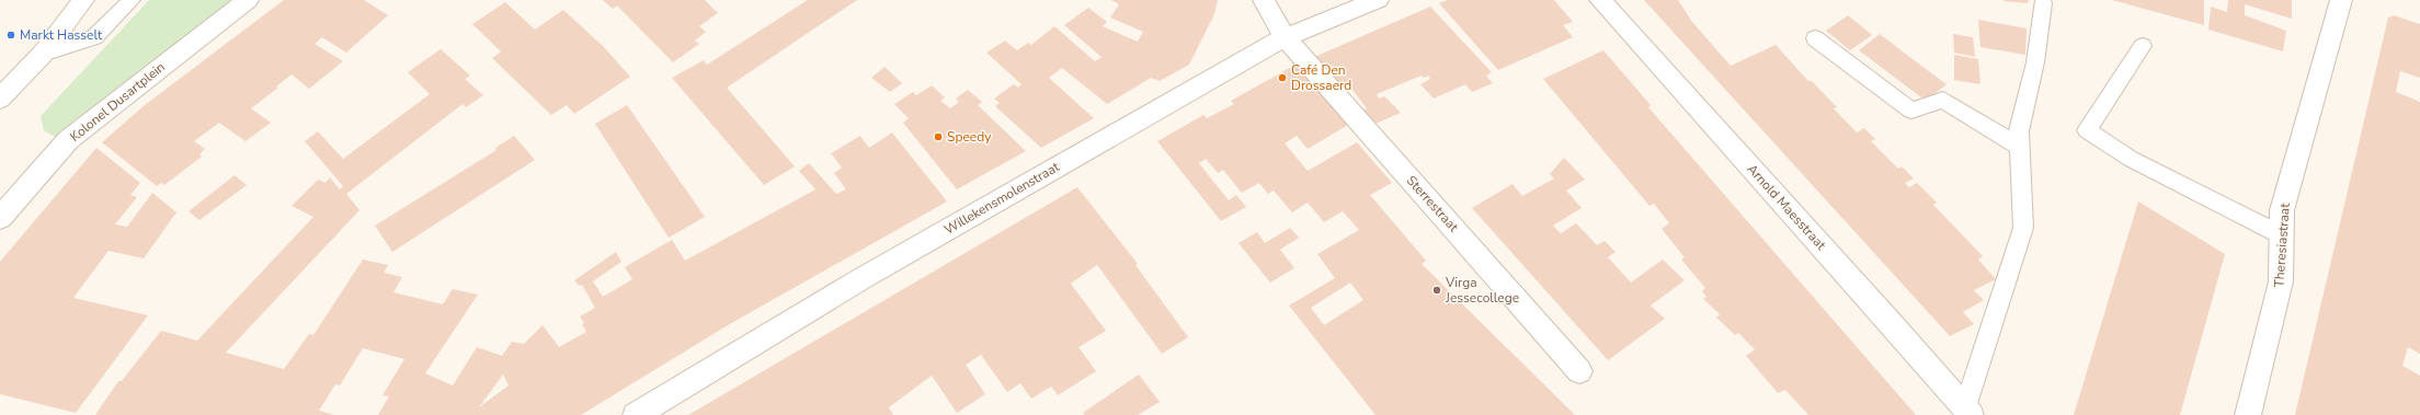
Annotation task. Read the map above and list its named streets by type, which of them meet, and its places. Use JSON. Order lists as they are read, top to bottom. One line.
{"streets":{"street":["Kolonel Dusartplein","Willekensmolenstraat","Sterrestraat","Arnold Maesstraat","Theresiastraat"]},"crossings":[["Willekensmolenstraat","Sterrestraat"]],"places":["Markt Hasselt","Café Den Drossaerd","Speedy","Virga Jessecollege"]}
